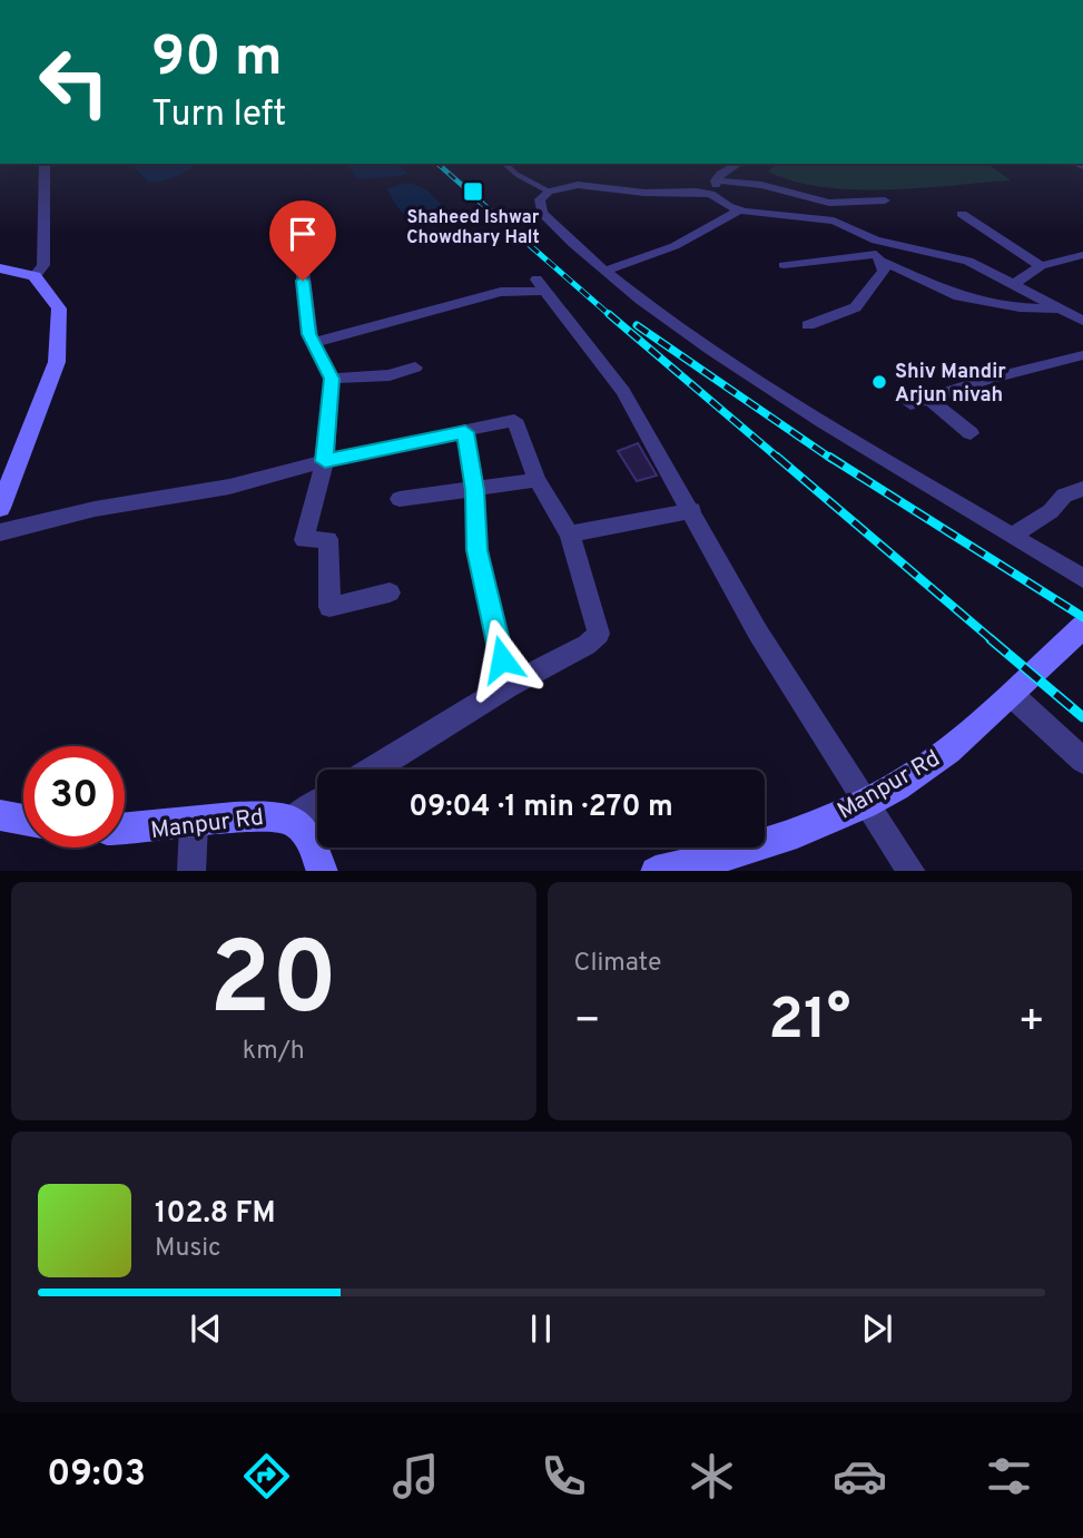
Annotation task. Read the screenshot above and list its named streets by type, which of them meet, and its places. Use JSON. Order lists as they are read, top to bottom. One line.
{"streets":{"main road":["Manpur Rd"]},"places":{"transit":["Shaheed Ishwar Chowdhary Halt"],"other":["Shiv Mandir Arjun nivah"]},"page":{"turn":["90 m","Turn left"],"limit":"30","trip":"09:04 · 1 min · 270 m","tile":[["20","km/h"],"Climate"],"heat":["−","21°","+"],"song":["102.8 FM","Music"],"tabs":"09:03"}}
